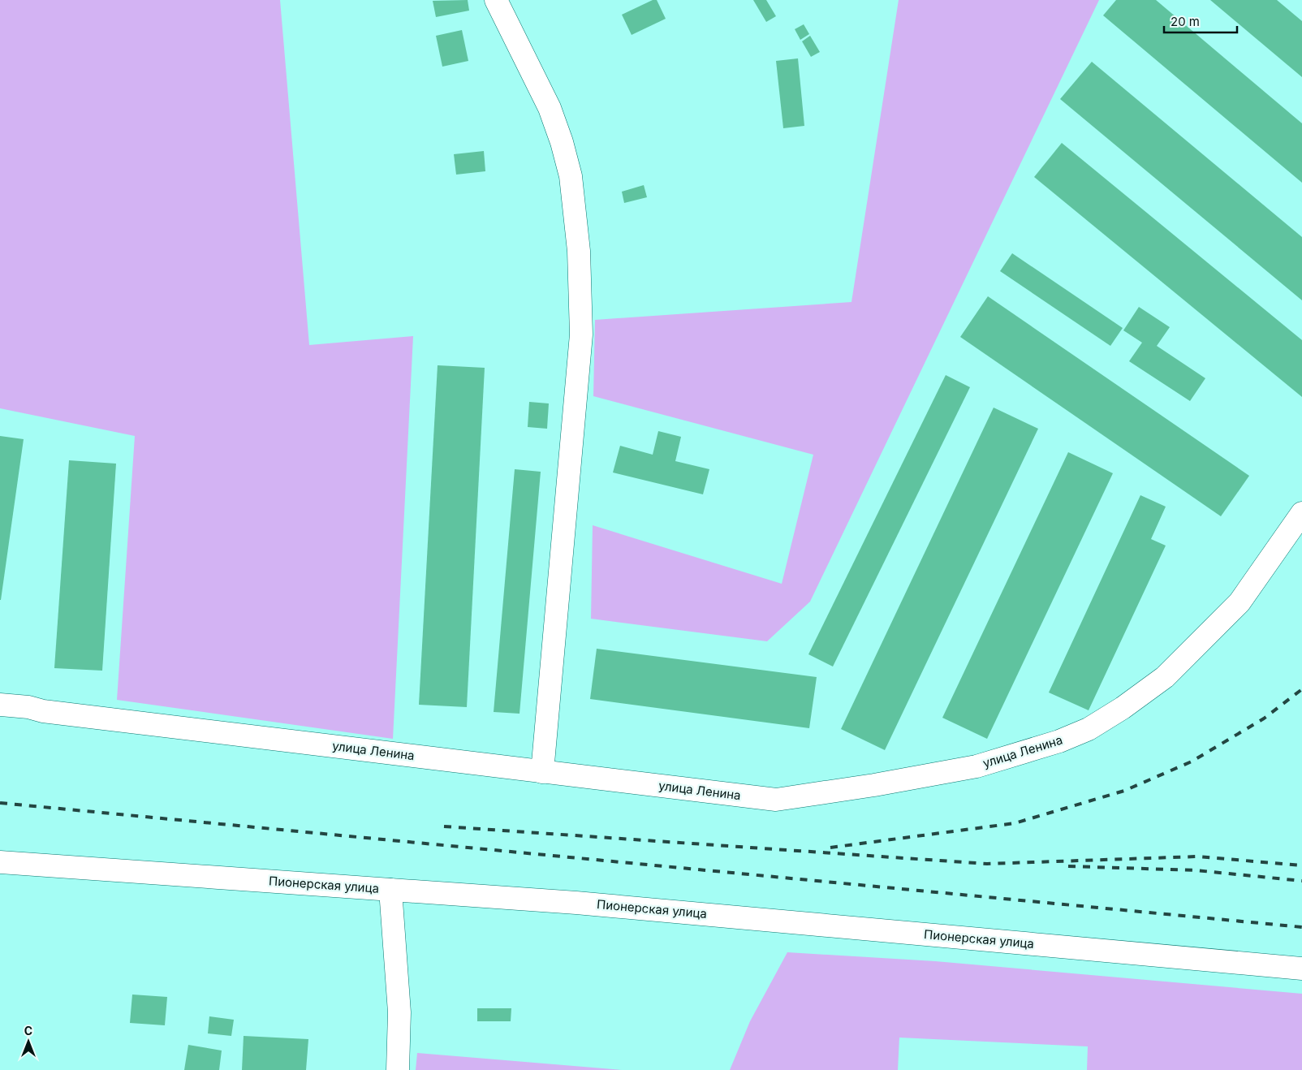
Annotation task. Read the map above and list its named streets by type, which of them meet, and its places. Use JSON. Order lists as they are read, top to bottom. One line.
{"streets":{"street":["улица Ленина","Пионерская улица"]},"scale_bar":"20 m","north":"top"}
